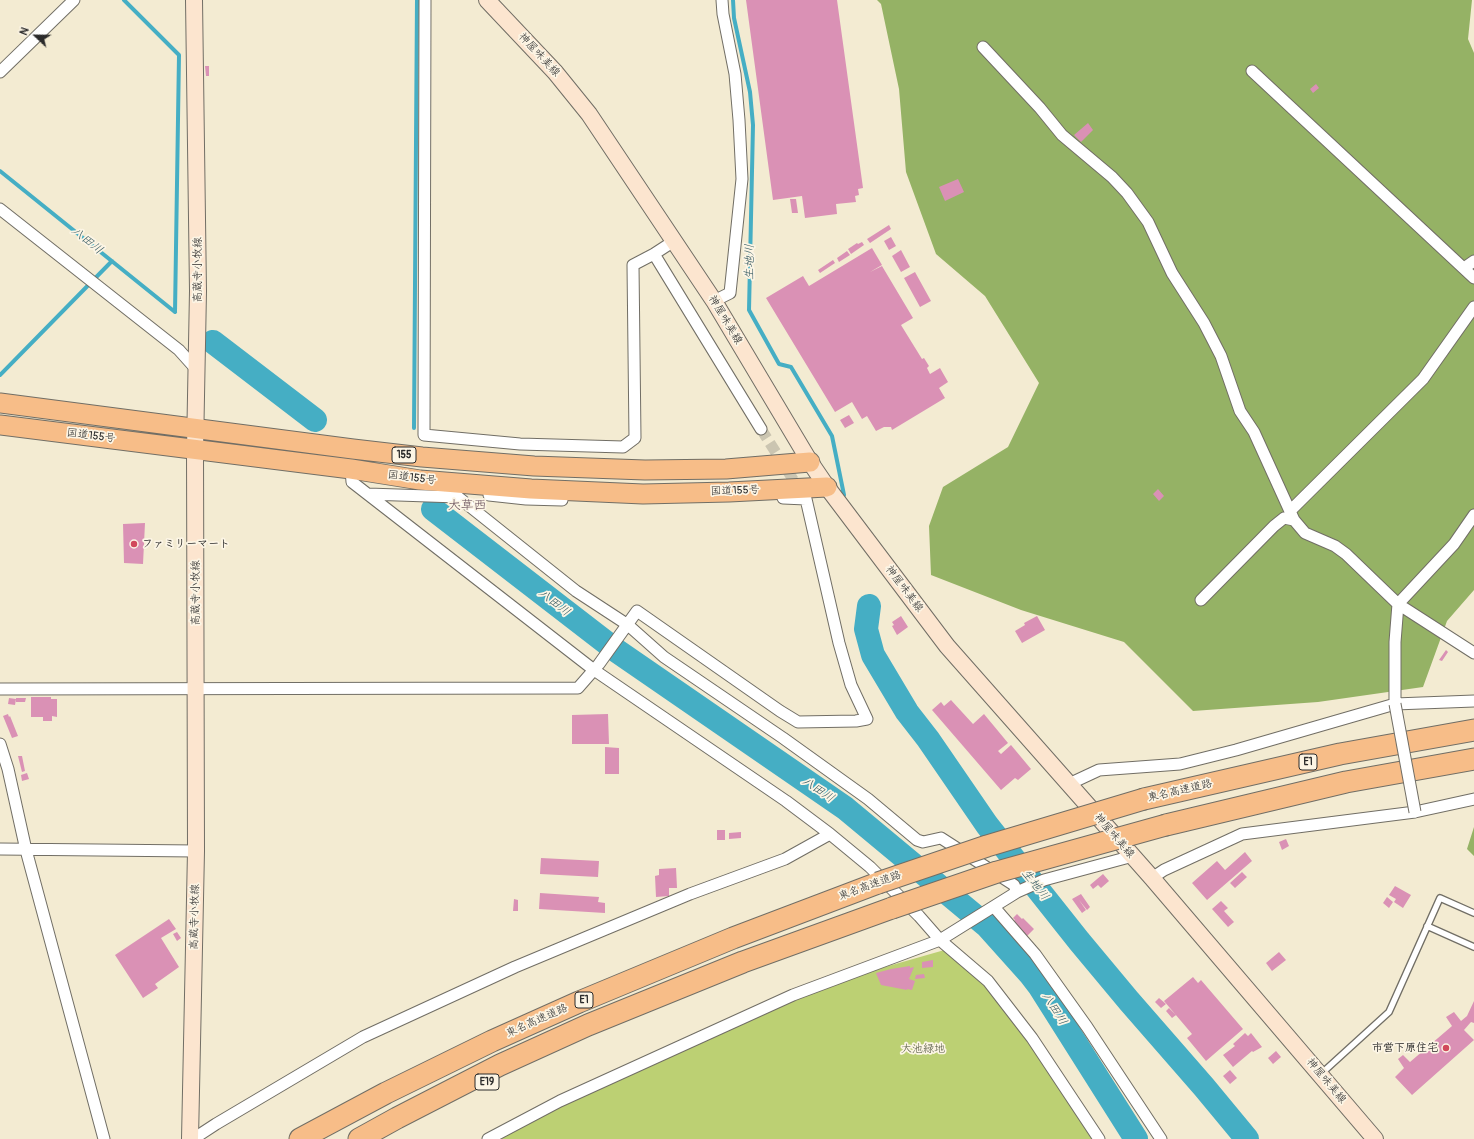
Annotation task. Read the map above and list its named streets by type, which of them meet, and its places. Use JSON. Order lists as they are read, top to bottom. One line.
{"streets":{"highway":["国道155号","155","E1","東名高速道路","E19"],"main road":["神屋味美線","高蔵寺小牧線"]},"crossings":[["神屋味美線","国道155号"],["高蔵寺小牧線","国道155号"],["E1","E19"]],"districts":["大草西"],"water":["八田川","生地川"],"parks":["大池緑地"],"places":["ファミリーマート","市営下原住宅"],"north":"left"}
